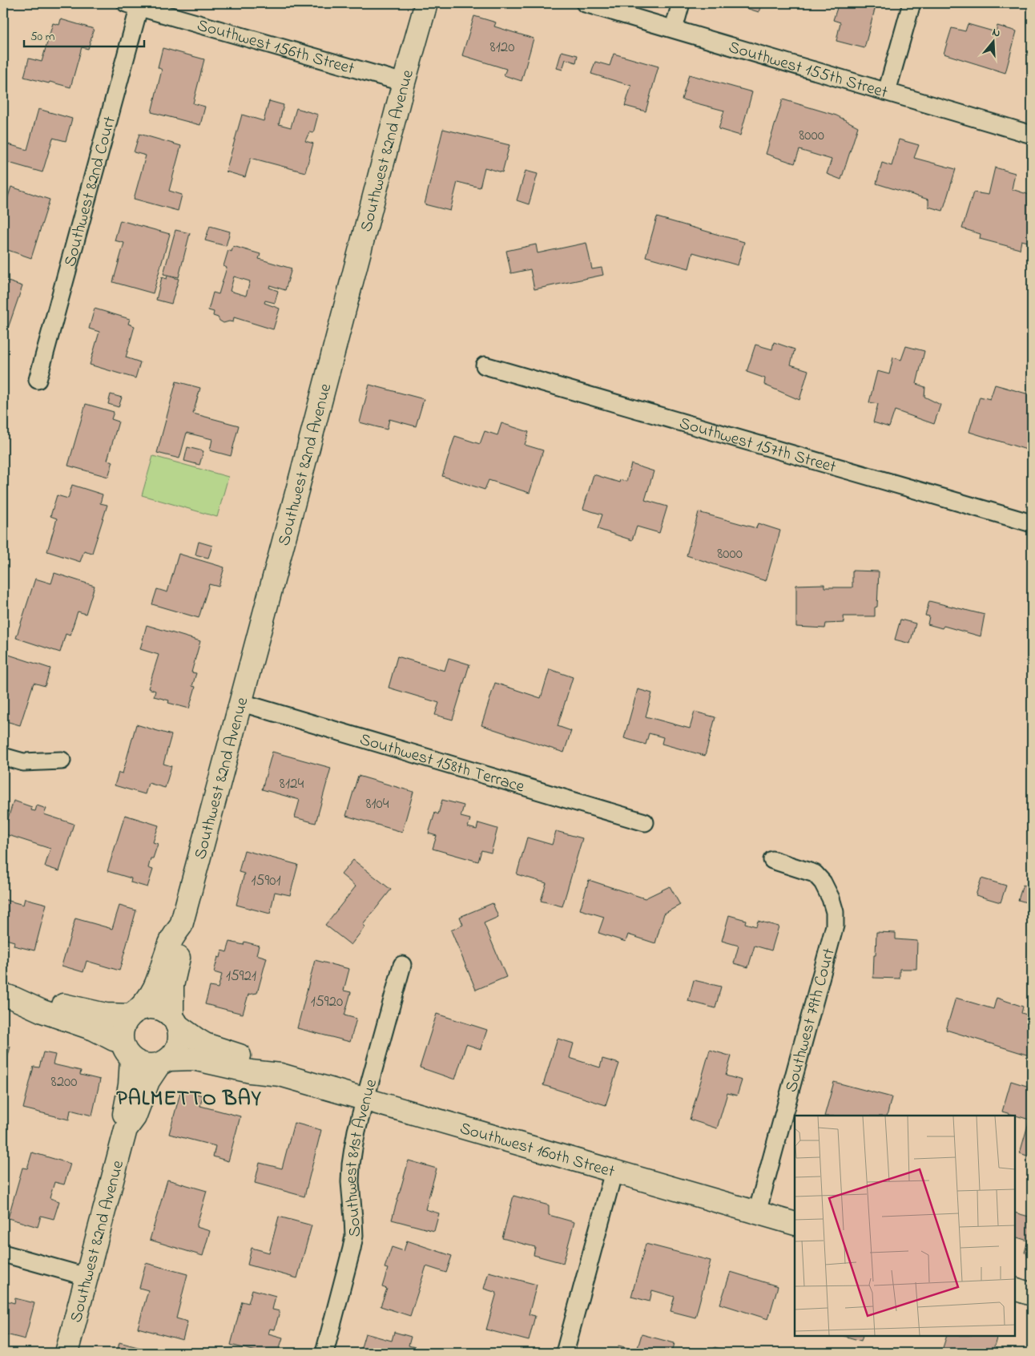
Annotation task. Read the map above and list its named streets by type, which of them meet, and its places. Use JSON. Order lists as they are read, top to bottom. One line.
{"streets":{"street":["Southwest 156th Street","Southwest 155th Street","Southwest 82nd Avenue","Southwest 82nd Court","Southwest 157th Street","Southwest 158th Terrace","Southwest 79th Court","Southwest 160th Street","Southwest 81st Avenue"]},"crossings":[["Southwest 156th Street","Southwest 82nd Avenue"],["Southwest 156th Street","Southwest 82nd Court"],["Southwest 82nd Avenue","Southwest 158th Terrace"],["Southwest 82nd Avenue","Southwest 160th Street"],["Southwest 79th Court","Southwest 160th Street"],["Southwest 160th Street","Southwest 81st Avenue"]],"districts":["PALMETTO BAY"],"house_numbers":["8120","8000","8000","8124","8104","15901","15921","15920","8200"],"scale_bar":"50 m","north":"top"}
